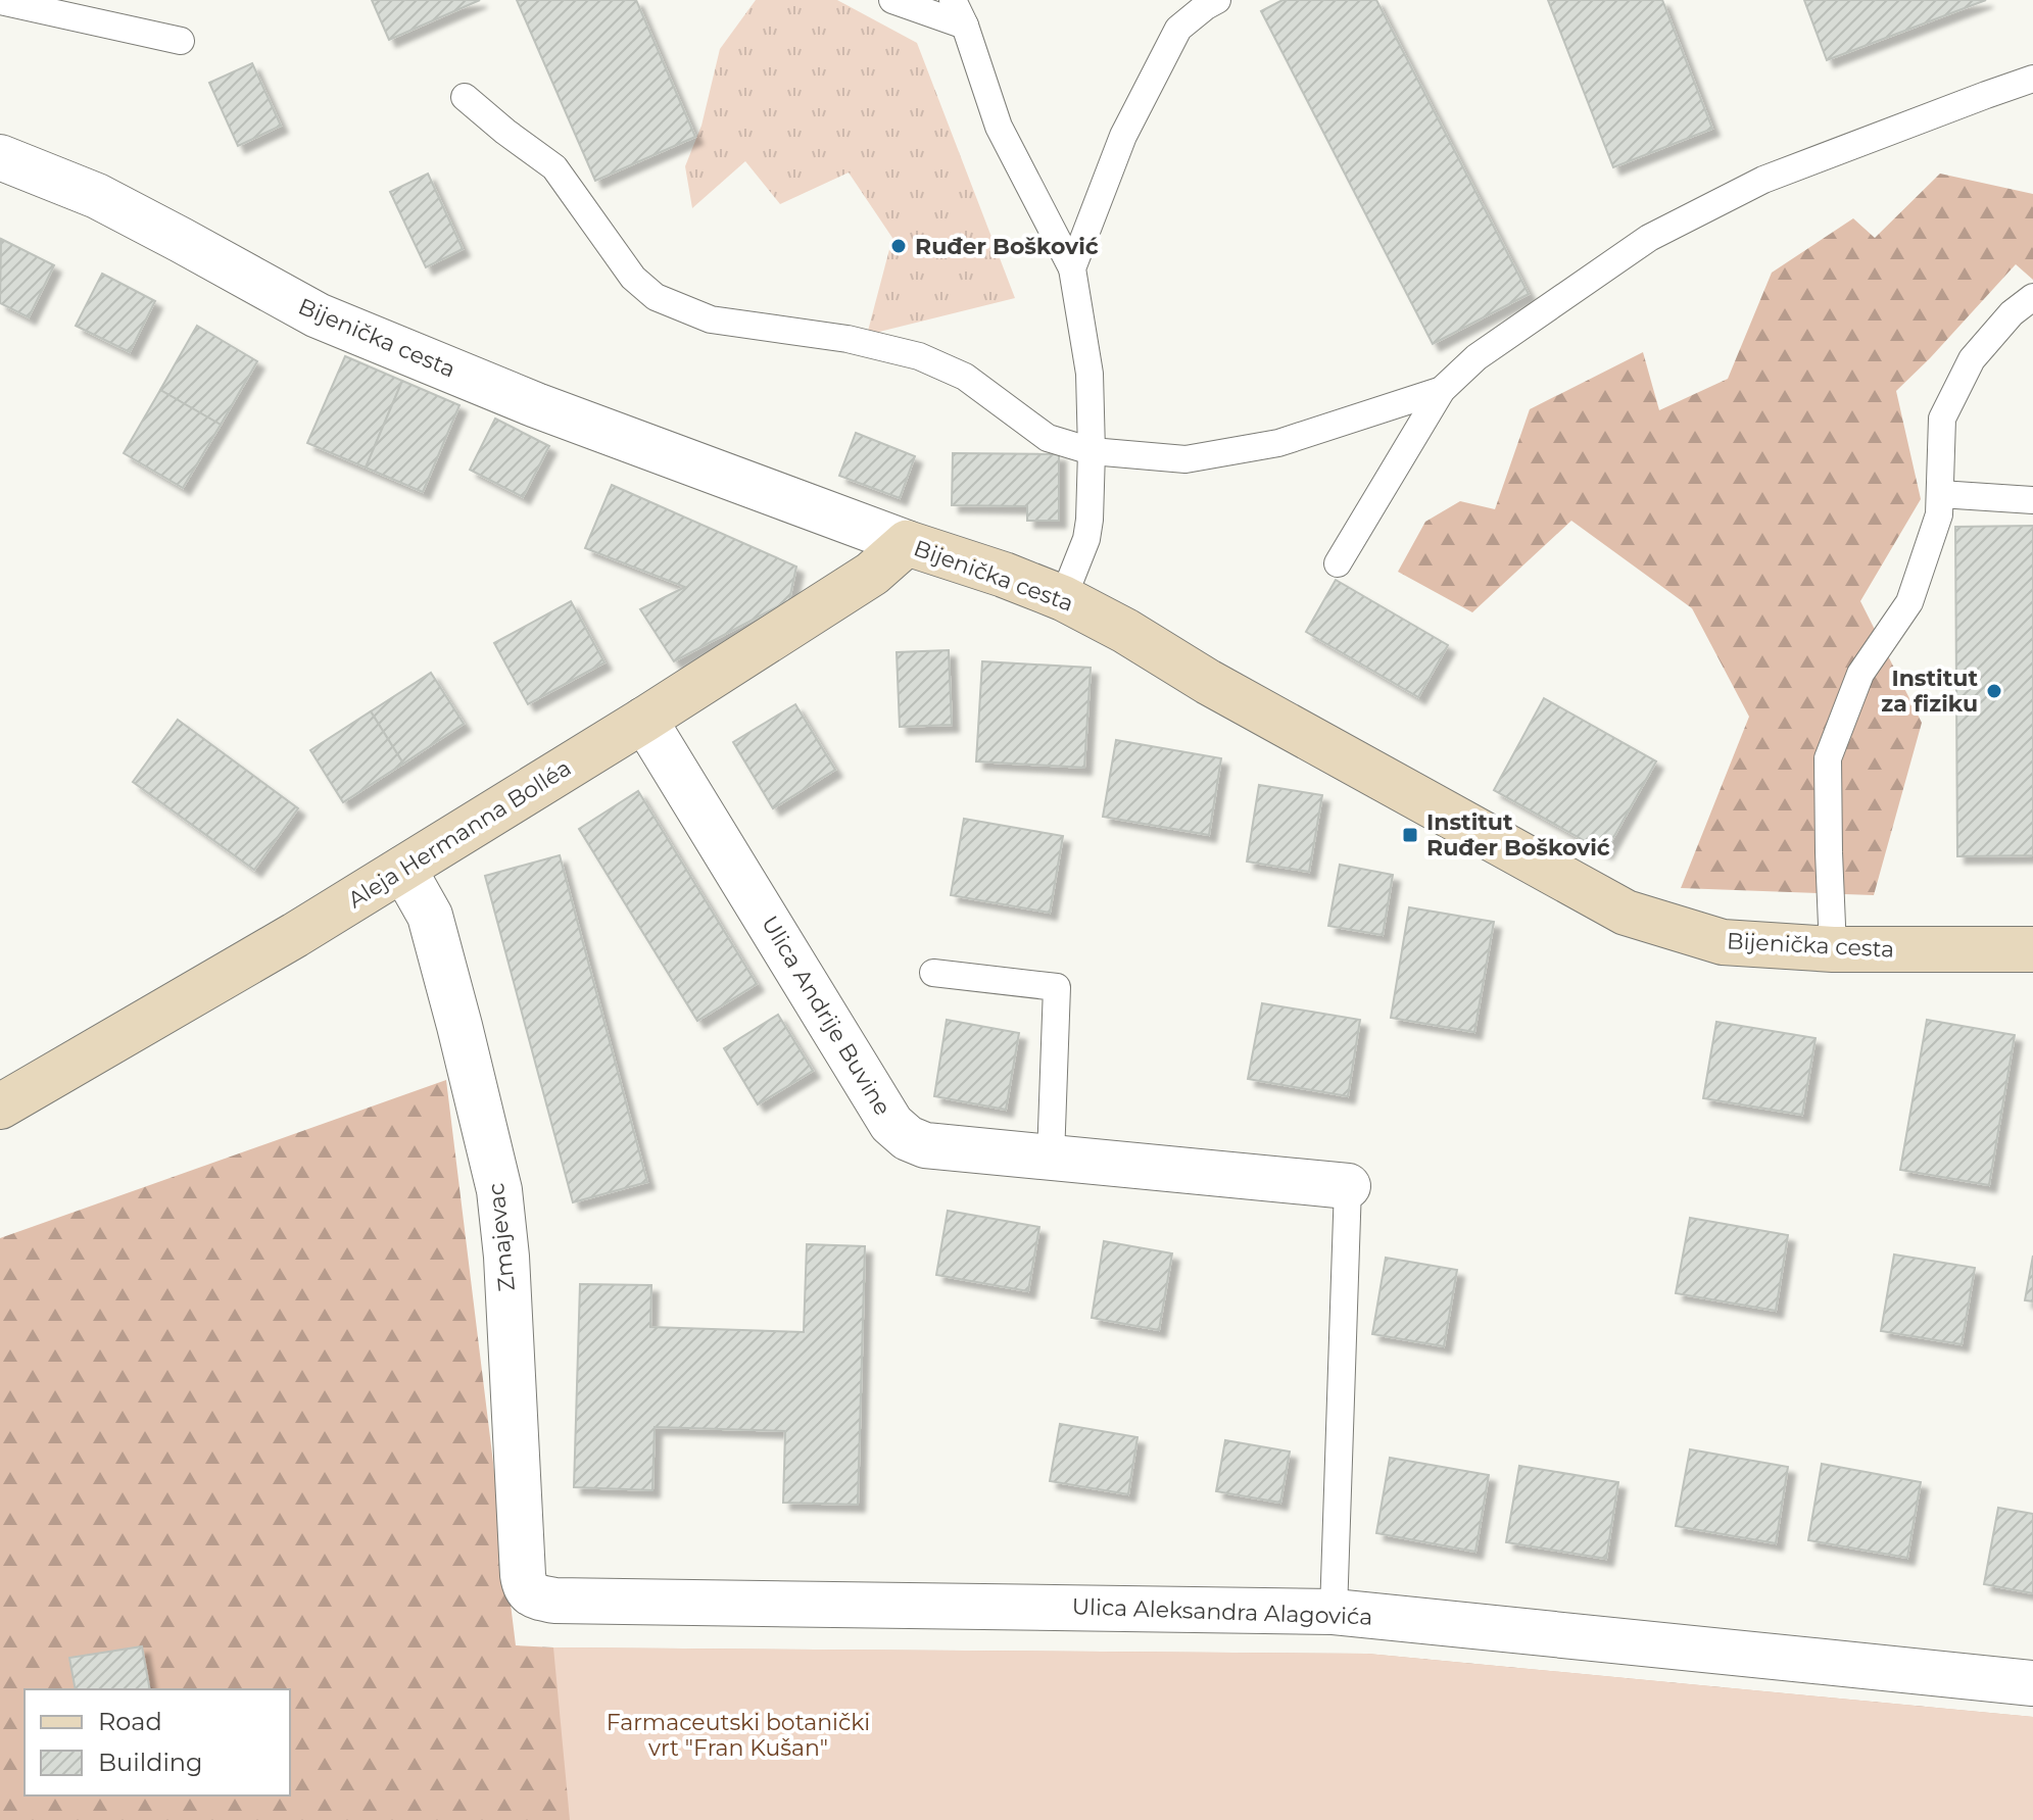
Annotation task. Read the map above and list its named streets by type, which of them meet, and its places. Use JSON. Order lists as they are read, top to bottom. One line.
{"streets":{"main road":["Bijenička cesta","Aleja Hermanna Bolléa"],"street":["Ulica Andrije Buvine","Zmajevac","Ulica Aleksandra Alagovića"]},"crossings":[["Bijenička cesta","Aleja Hermanna Bolléa"],["Aleja Hermanna Bolléa","Ulica Andrije Buvine"],["Aleja Hermanna Bolléa","Zmajevac"],["Zmajevac","Ulica Aleksandra Alagovića"]],"parks":["Farmaceutski botanički vrt \"Fran Kušan\""],"places":{"other":["Ruđer Bošković","Institut za fiziku"],"transit":["Institut Ruđer Bošković"]},"legend":["Road","Building"]}
